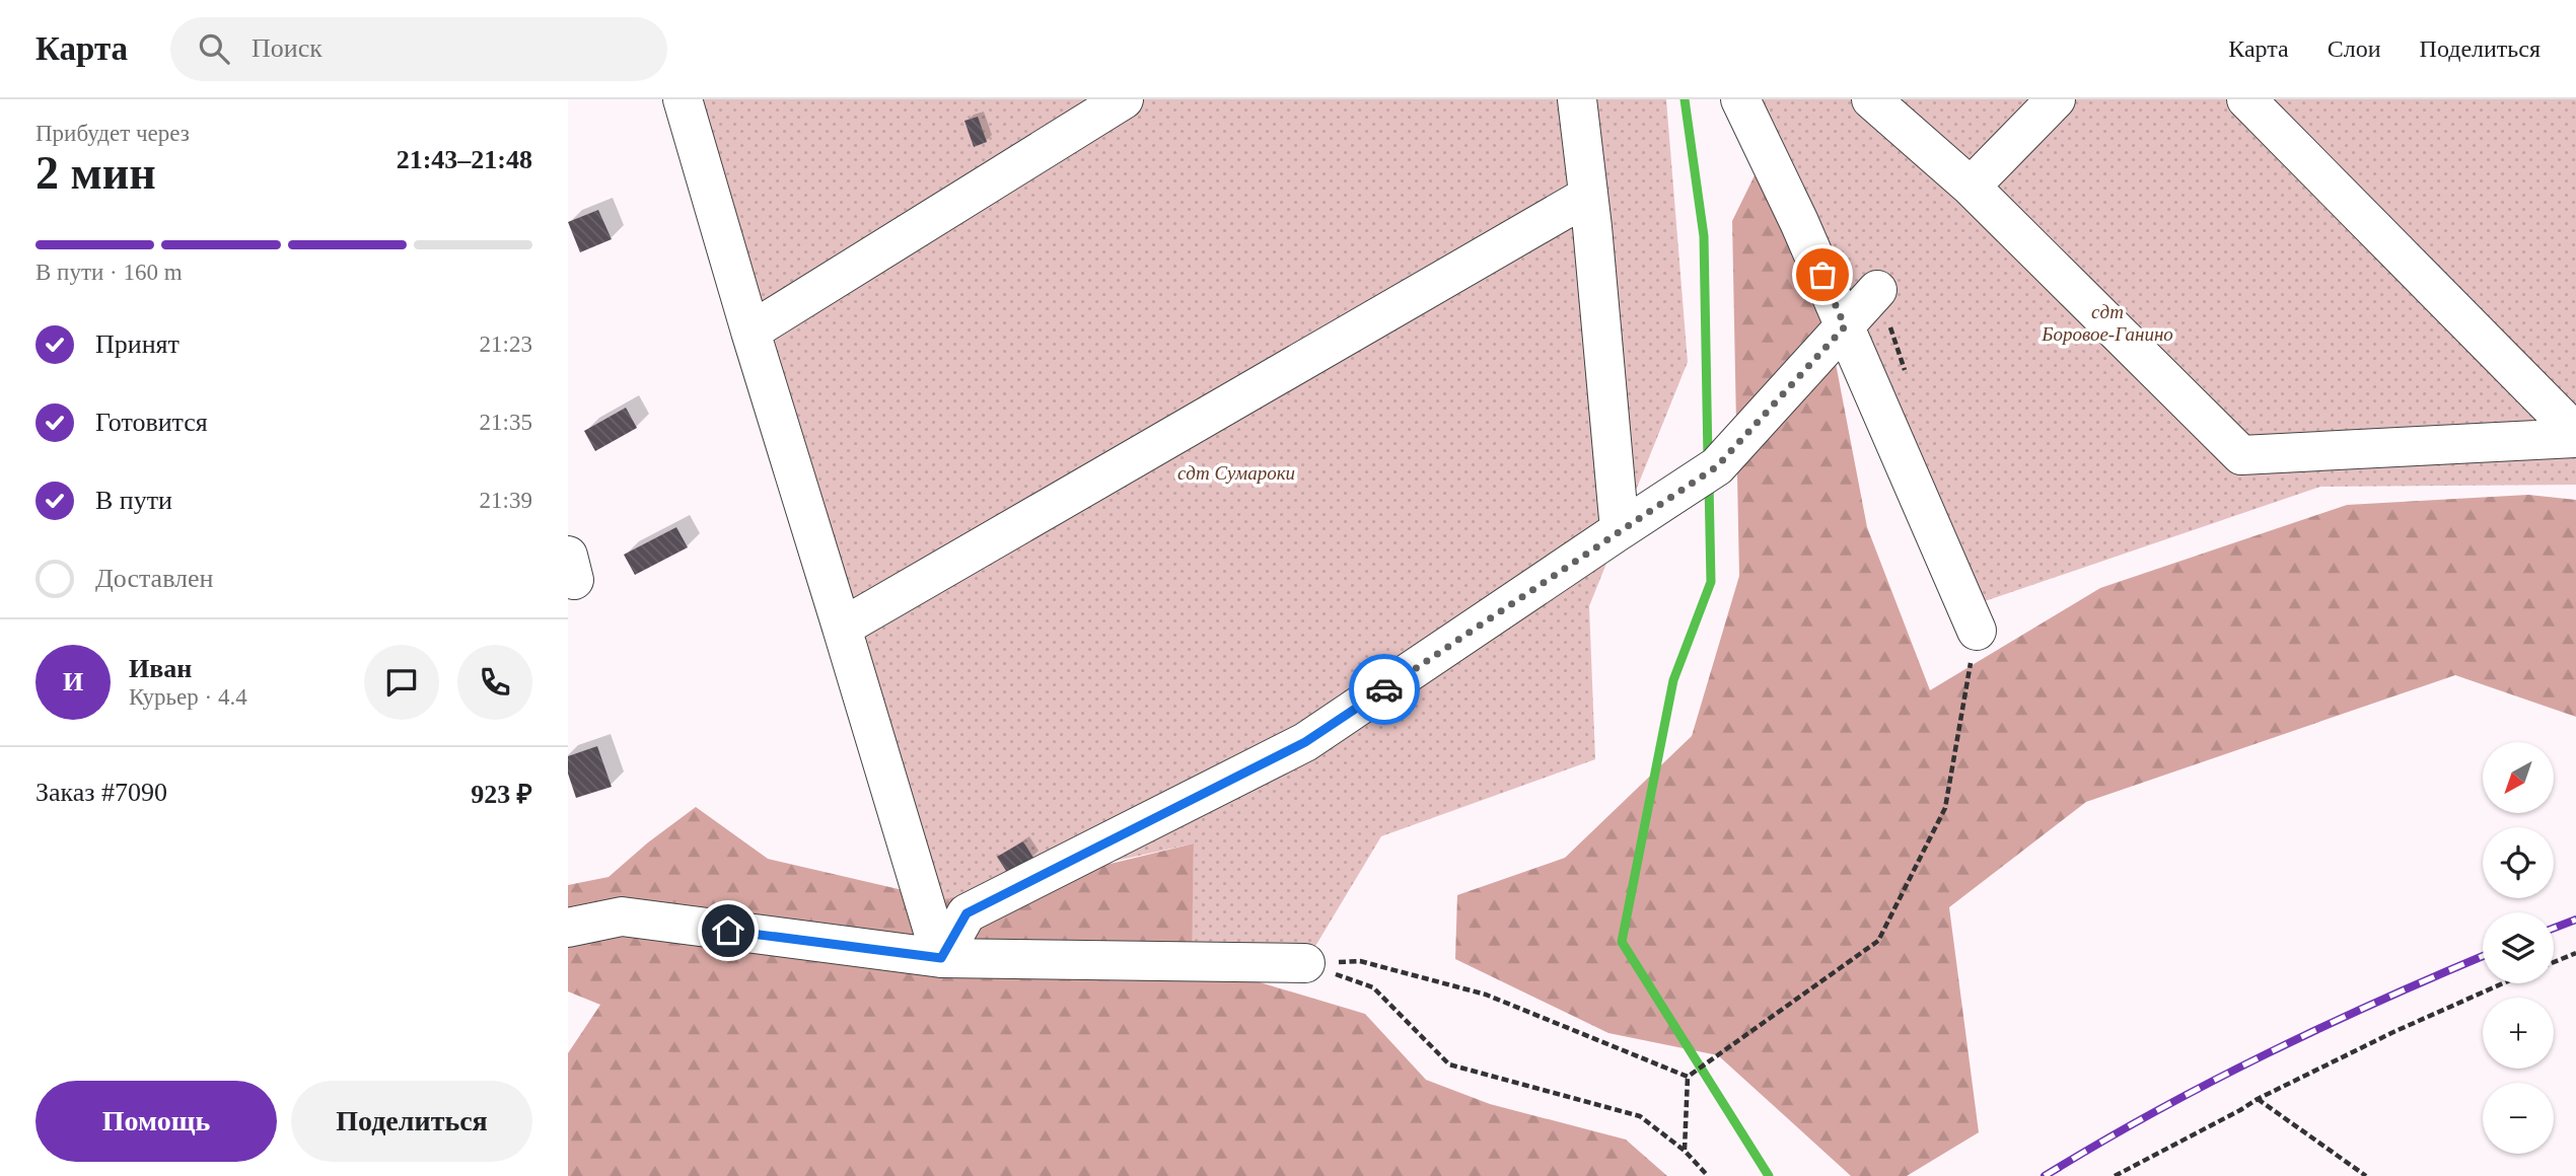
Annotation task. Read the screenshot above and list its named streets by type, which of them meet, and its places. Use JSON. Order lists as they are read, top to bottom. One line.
{"parks":["сдт Боровое-Ганино","сдт Сумароки"],"north":"bottom left","page":{"header":"Карта","search":"Поиск","nav":["Карта","Слои","Поделиться"],"heading":["2 мин","Прибудет через","21:43–21:48"],"panel":["Иван","Курьер · 4.4","Заказ #7090","923 ₽"],"bar":"В пути · 160 m","list":[["Принят","21:23"],["Готовится","21:35"],["В пути","21:39"],"Доставлен"],"round":"И","map_buttons":["+","−"],"buttons":["Помощь","Поделиться"]}}
